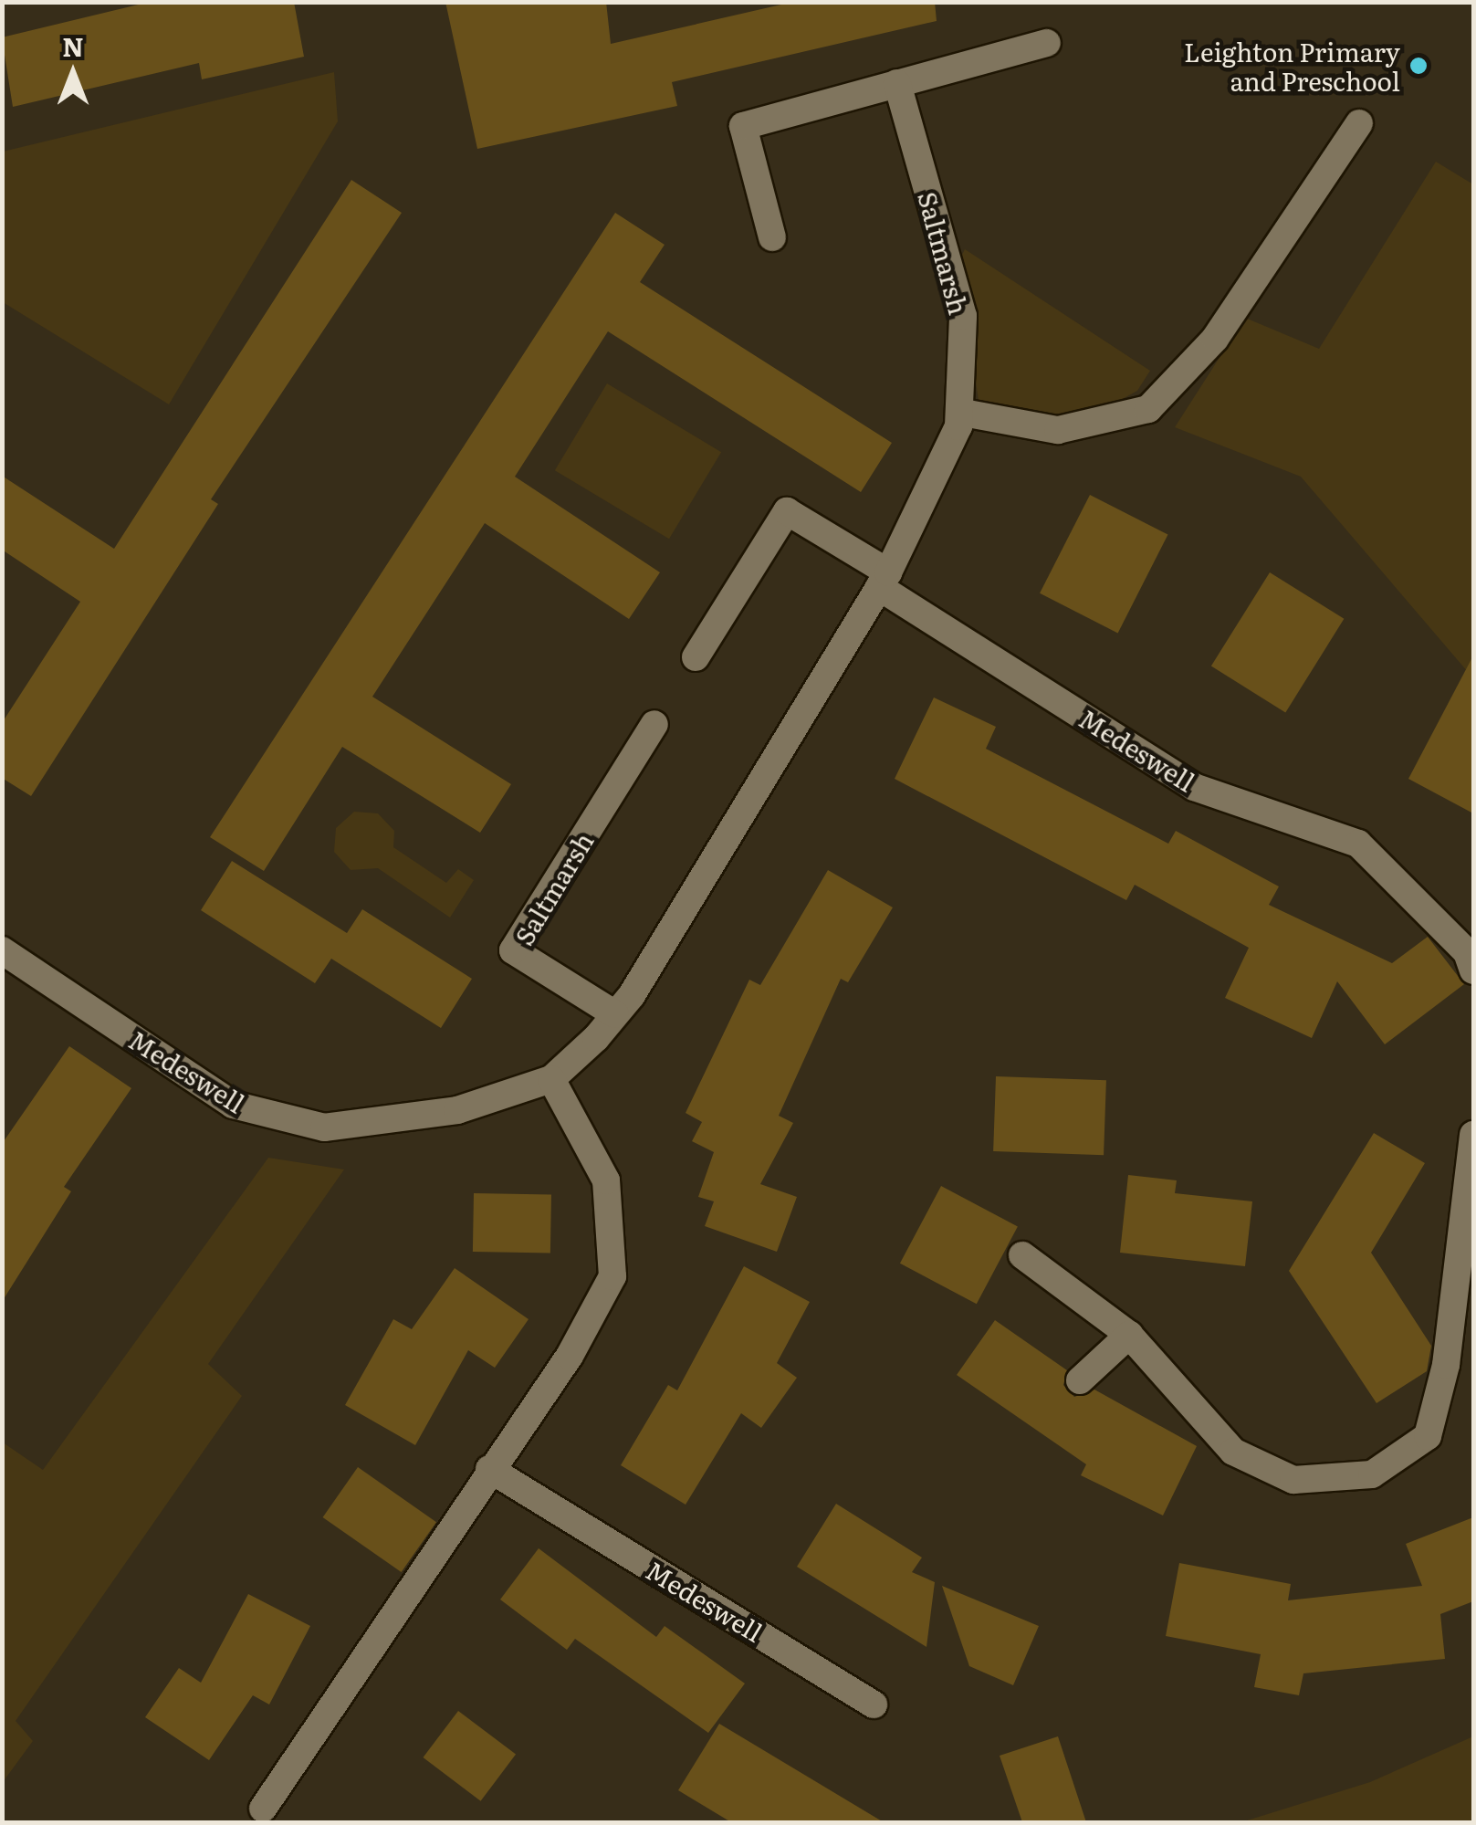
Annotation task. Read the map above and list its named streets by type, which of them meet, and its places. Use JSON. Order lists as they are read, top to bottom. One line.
{"streets":{"street":["Saltmarsh","Medeswell"]},"crossings":[["Saltmarsh","Medeswell"]],"places":["Leighton Primary and Preschool"],"north":"top"}
